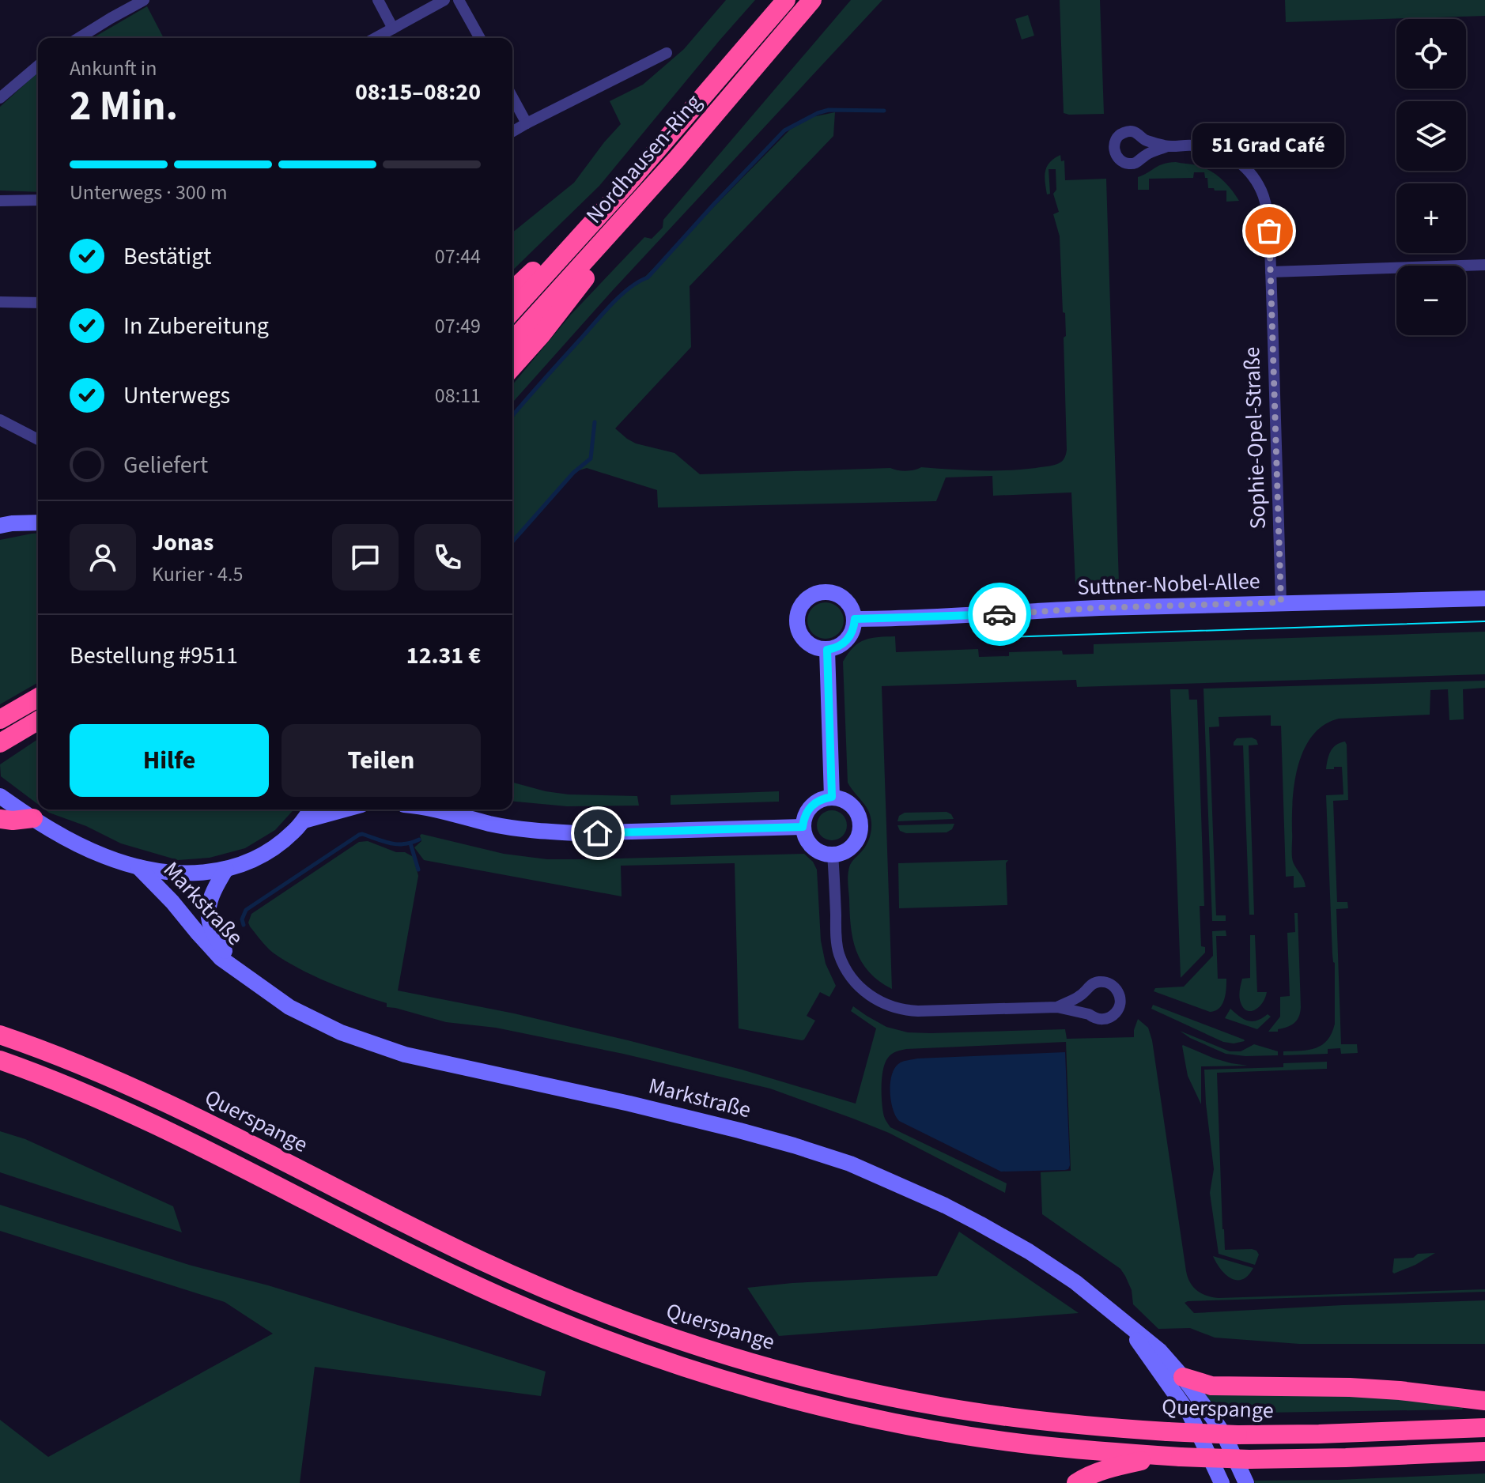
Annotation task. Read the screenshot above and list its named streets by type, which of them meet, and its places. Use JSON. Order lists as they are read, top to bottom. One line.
{"streets":{"highway":["Nordhausen-Ring","Querspange"],"main road":["Suttner-Nobel-Allee","Markstraße"],"street":["Sophie-Opel-Straße"]},"crossings":[["Sophie-Opel-Straße","Suttner-Nobel-Allee"]],"places":["51 Grad Café"],"page":{"map_buttons":["+","−"],"heading":["2 Min.","Ankunft in","08:15–08:20"],"panel":["Jonas","Kurier · 4.5","Bestellung #9511","12.31 €"],"bubble":"51 Grad Café","bar":"Unterwegs · 300 m","list":[["Bestätigt","07:44"],["In Zubereitung","07:49"],["Unterwegs","08:11"],"Geliefert"],"buttons":["Hilfe","Teilen"]}}
